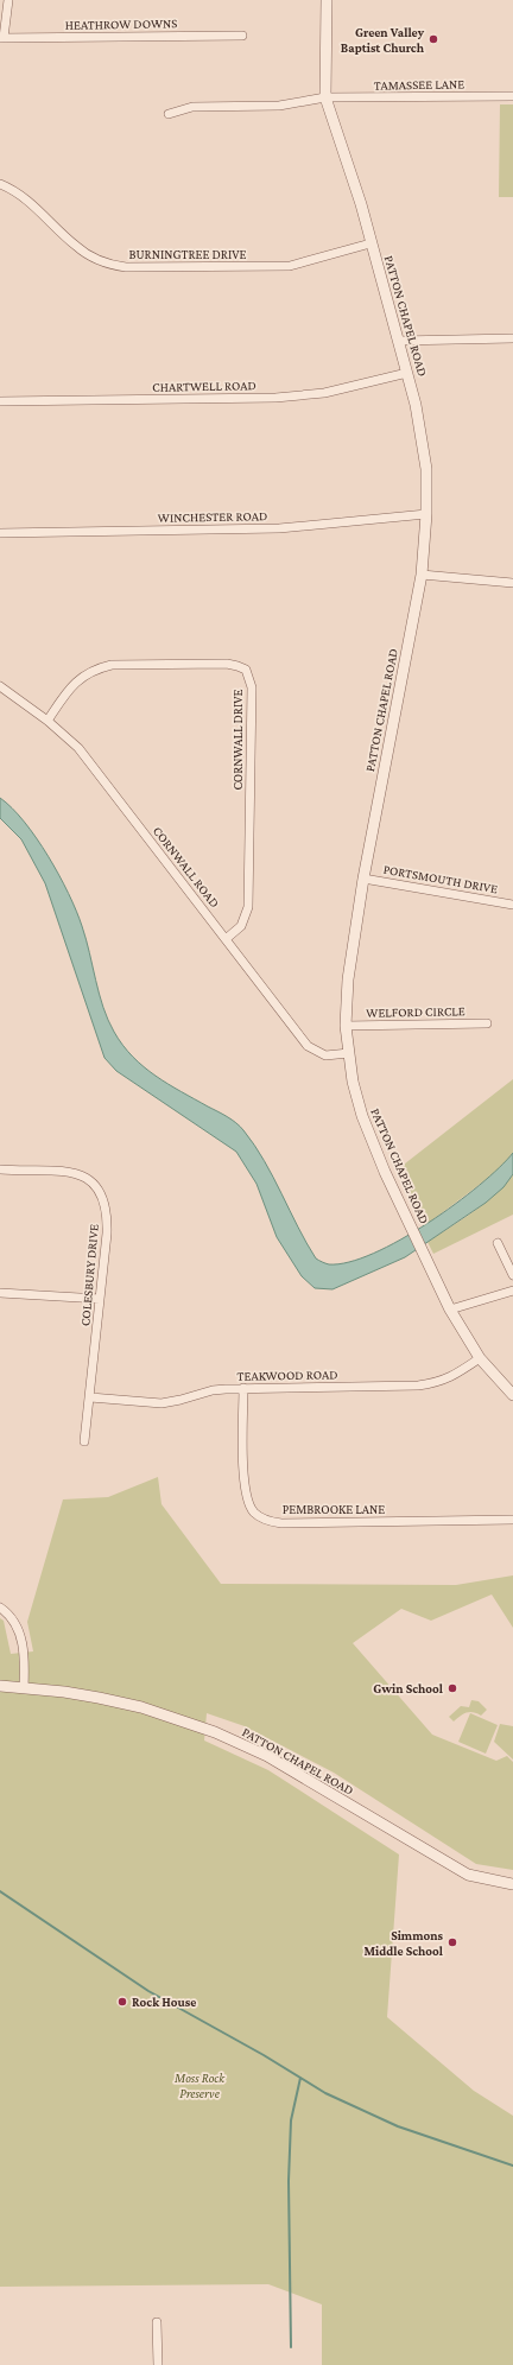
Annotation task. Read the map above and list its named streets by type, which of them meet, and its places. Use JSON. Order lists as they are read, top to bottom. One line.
{"streets":{"street":["HEATHROW DOWNS","TAMASSEE LANE","BURNINGTREE DRIVE","PATTON CHAPEL ROAD","CHARTWELL ROAD","WINCHESTER ROAD","CORNWALL DRIVE","CORNWALL ROAD","PORTSMOUTH DRIVE","WELFORD CIRCLE","COLESBURY DRIVE","TEAKWOOD ROAD","PEMBROOKE LANE"]},"crossings":[["TAMASSEE LANE","PATTON CHAPEL ROAD"],["BURNINGTREE DRIVE","PATTON CHAPEL ROAD"],["PATTON CHAPEL ROAD","CHARTWELL ROAD"],["PATTON CHAPEL ROAD","WINCHESTER ROAD"],["PATTON CHAPEL ROAD","CORNWALL ROAD"],["PATTON CHAPEL ROAD","PORTSMOUTH DRIVE"],["PATTON CHAPEL ROAD","WELFORD CIRCLE"],["PATTON CHAPEL ROAD","TEAKWOOD ROAD"],["CORNWALL DRIVE","CORNWALL ROAD"],["COLESBURY DRIVE","TEAKWOOD ROAD"],["TEAKWOOD ROAD","PEMBROOKE LANE"]],"parks":["Moss Rock Preserve"],"places":["Green Valley Baptist Church","Gwin School","Simmons Middle School","Rock House"]}
